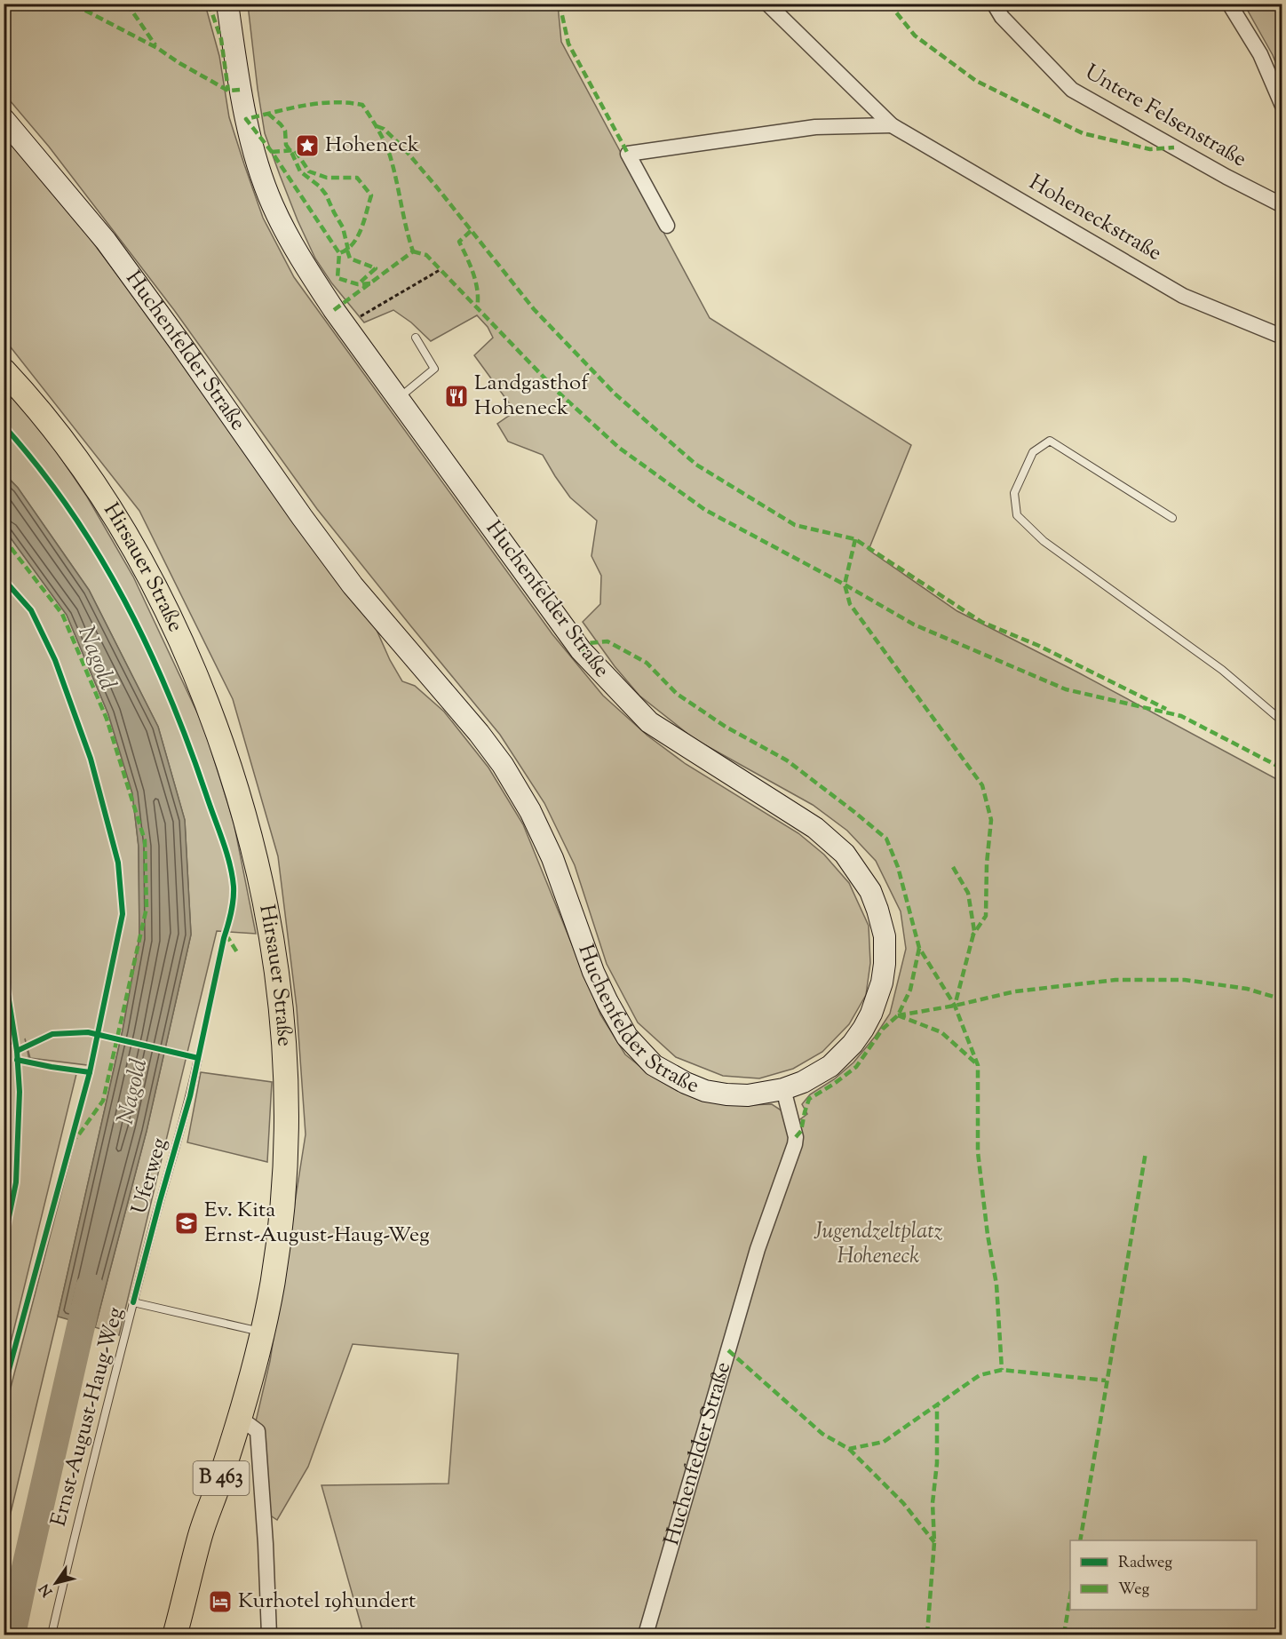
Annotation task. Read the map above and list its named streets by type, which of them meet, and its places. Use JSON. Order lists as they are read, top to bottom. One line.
{"streets":{"main road":["Huchenfelder Straße","Hirsauer Straße","B 463"],"street":["Untere Felsenstraße","Hoheneckstraße"],"lane":["Uferweg","Ernst-August-Haug-Weg"]},"crossings":[["Hirsauer Straße","Ernst-August-Haug-Weg"],["Uferweg","Ernst-August-Haug-Weg"]],"water":["Nagold"],"parks":["Jugendzeltplatz Hoheneck"],"places":{"place":["Hoheneck"],"restaurant":["Landgasthof Hoheneck"],"school or university":["Ev. Kita Ernst-August-Haug-Weg"],"hotel":["Kurhotel 19hundert"]},"legend":["Radweg","Weg"],"north":"bottom left"}
